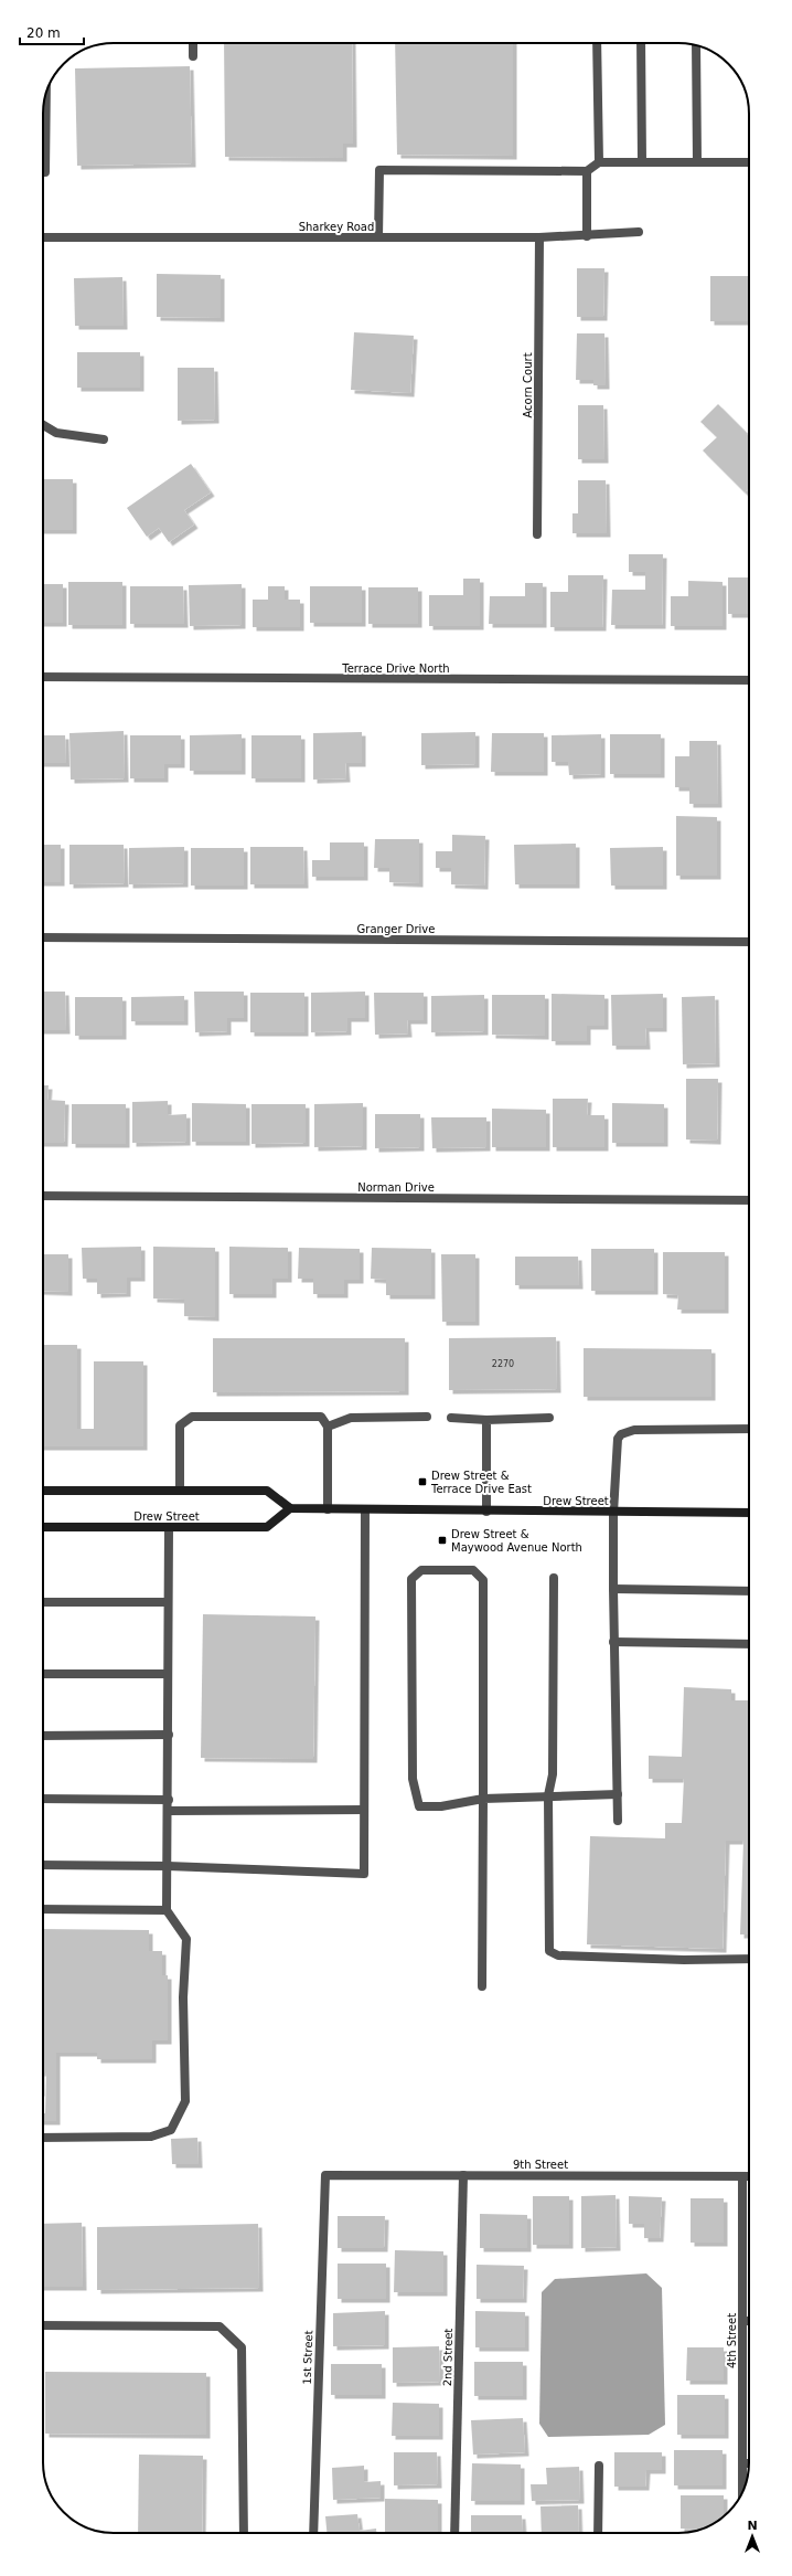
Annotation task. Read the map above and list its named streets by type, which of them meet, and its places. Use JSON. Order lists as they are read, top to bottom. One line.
{"streets":{"main road":["Drew Street"],"street":["Sharkey Road","Acorn Court","Terrace Drive North","Granger Drive","Norman Drive","9th Street","4th Street","1st Street","2nd Street"]},"crossings":[["Sharkey Road","Acorn Court"],["9th Street","4th Street"],["9th Street","1st Street"],["9th Street","2nd Street"]],"places":{"transit":["Drew Street & Terrace Drive East","Drew Street & Maywood Avenue North"]},"house_numbers":["2270"],"scale_bar":"20 m","north":"top"}
